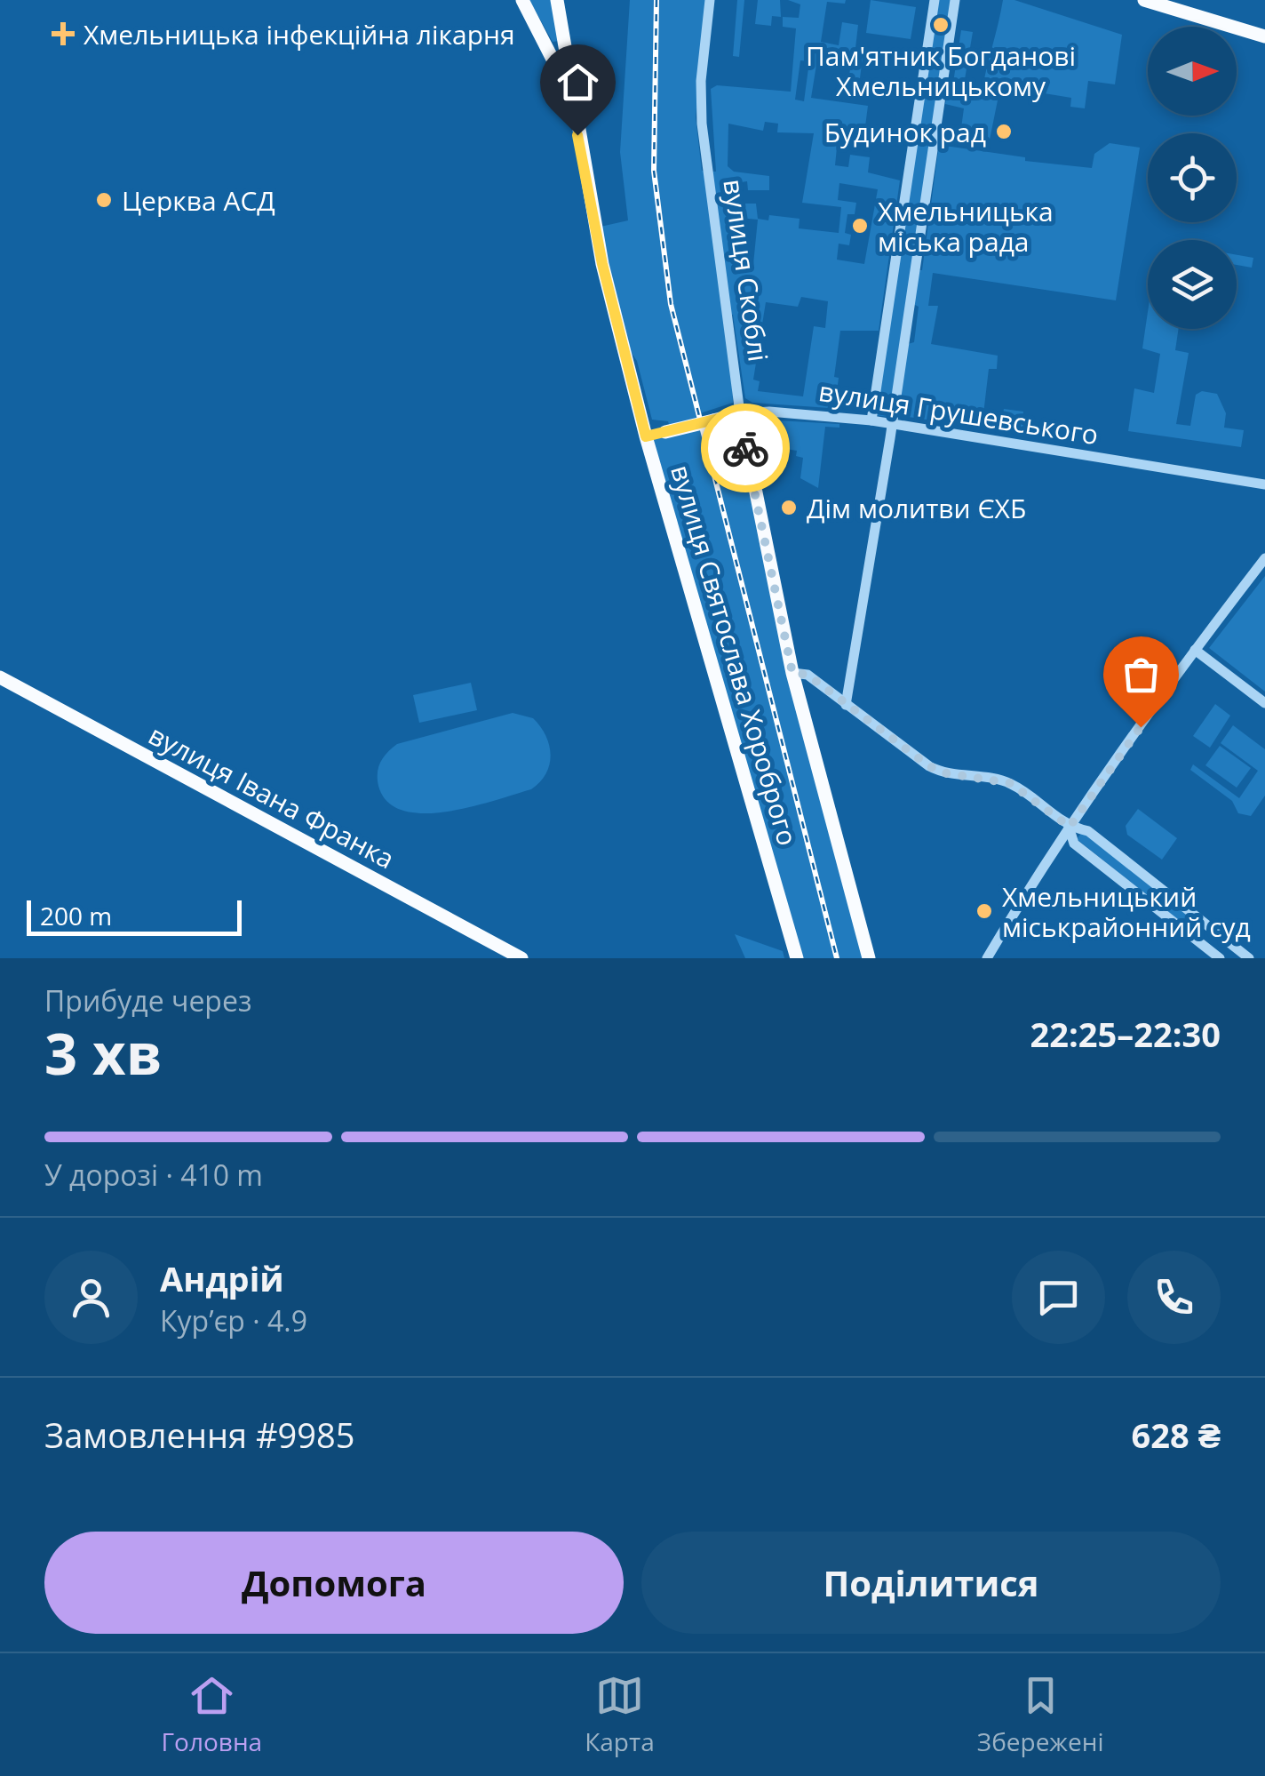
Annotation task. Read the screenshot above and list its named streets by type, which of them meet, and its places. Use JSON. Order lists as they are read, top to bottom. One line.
{"streets":{"main road":["вулиця Скоблі","вулиця Грушевського","вулиця Святослава Хороброго","вулиця Івана Франка"]},"crossings":[["вулиця Скоблі","вулиця Грушевського"],["вулиця Грушевського","вулиця Святослава Хороброго"]],"places":{"other":["Пам'ятник Богданові Хмельницькому","Будинок рад","Церква АСД","Хмельницька міська рада","Дім молитви ЄХБ","Хмельницький міськрайонний суд"],"health":["Хмельницька інфекційна лікарня"]},"scale_bar":"200 m","north":"right","page":{"scale":"200 m","heading":["3 хв","Прибуде через","22:25–22:30"],"panel":["Андрій","Кур’єр · 4.9","Замовлення #9985","628 ₴"],"bar":"У дорозі · 410 m","buttons":["Допомога","Поділитися"],"tabs":["Головна","Карта","Збережені"]}}
